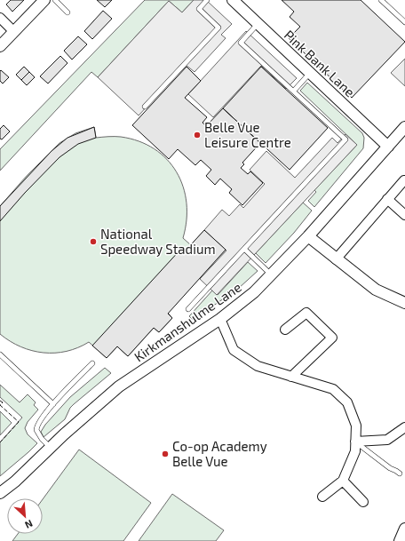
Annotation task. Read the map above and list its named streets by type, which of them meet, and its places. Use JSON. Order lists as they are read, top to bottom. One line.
{"streets":{"street":["Pink Bank Lane","Kirkmanshulme Lane"]},"crossings":[["Pink Bank Lane","Kirkmanshulme Lane"]],"places":["Belle Vue Leisure Centre","National Speedway Stadium","Co-op Academy Belle Vue"],"north":"bottom right"}
